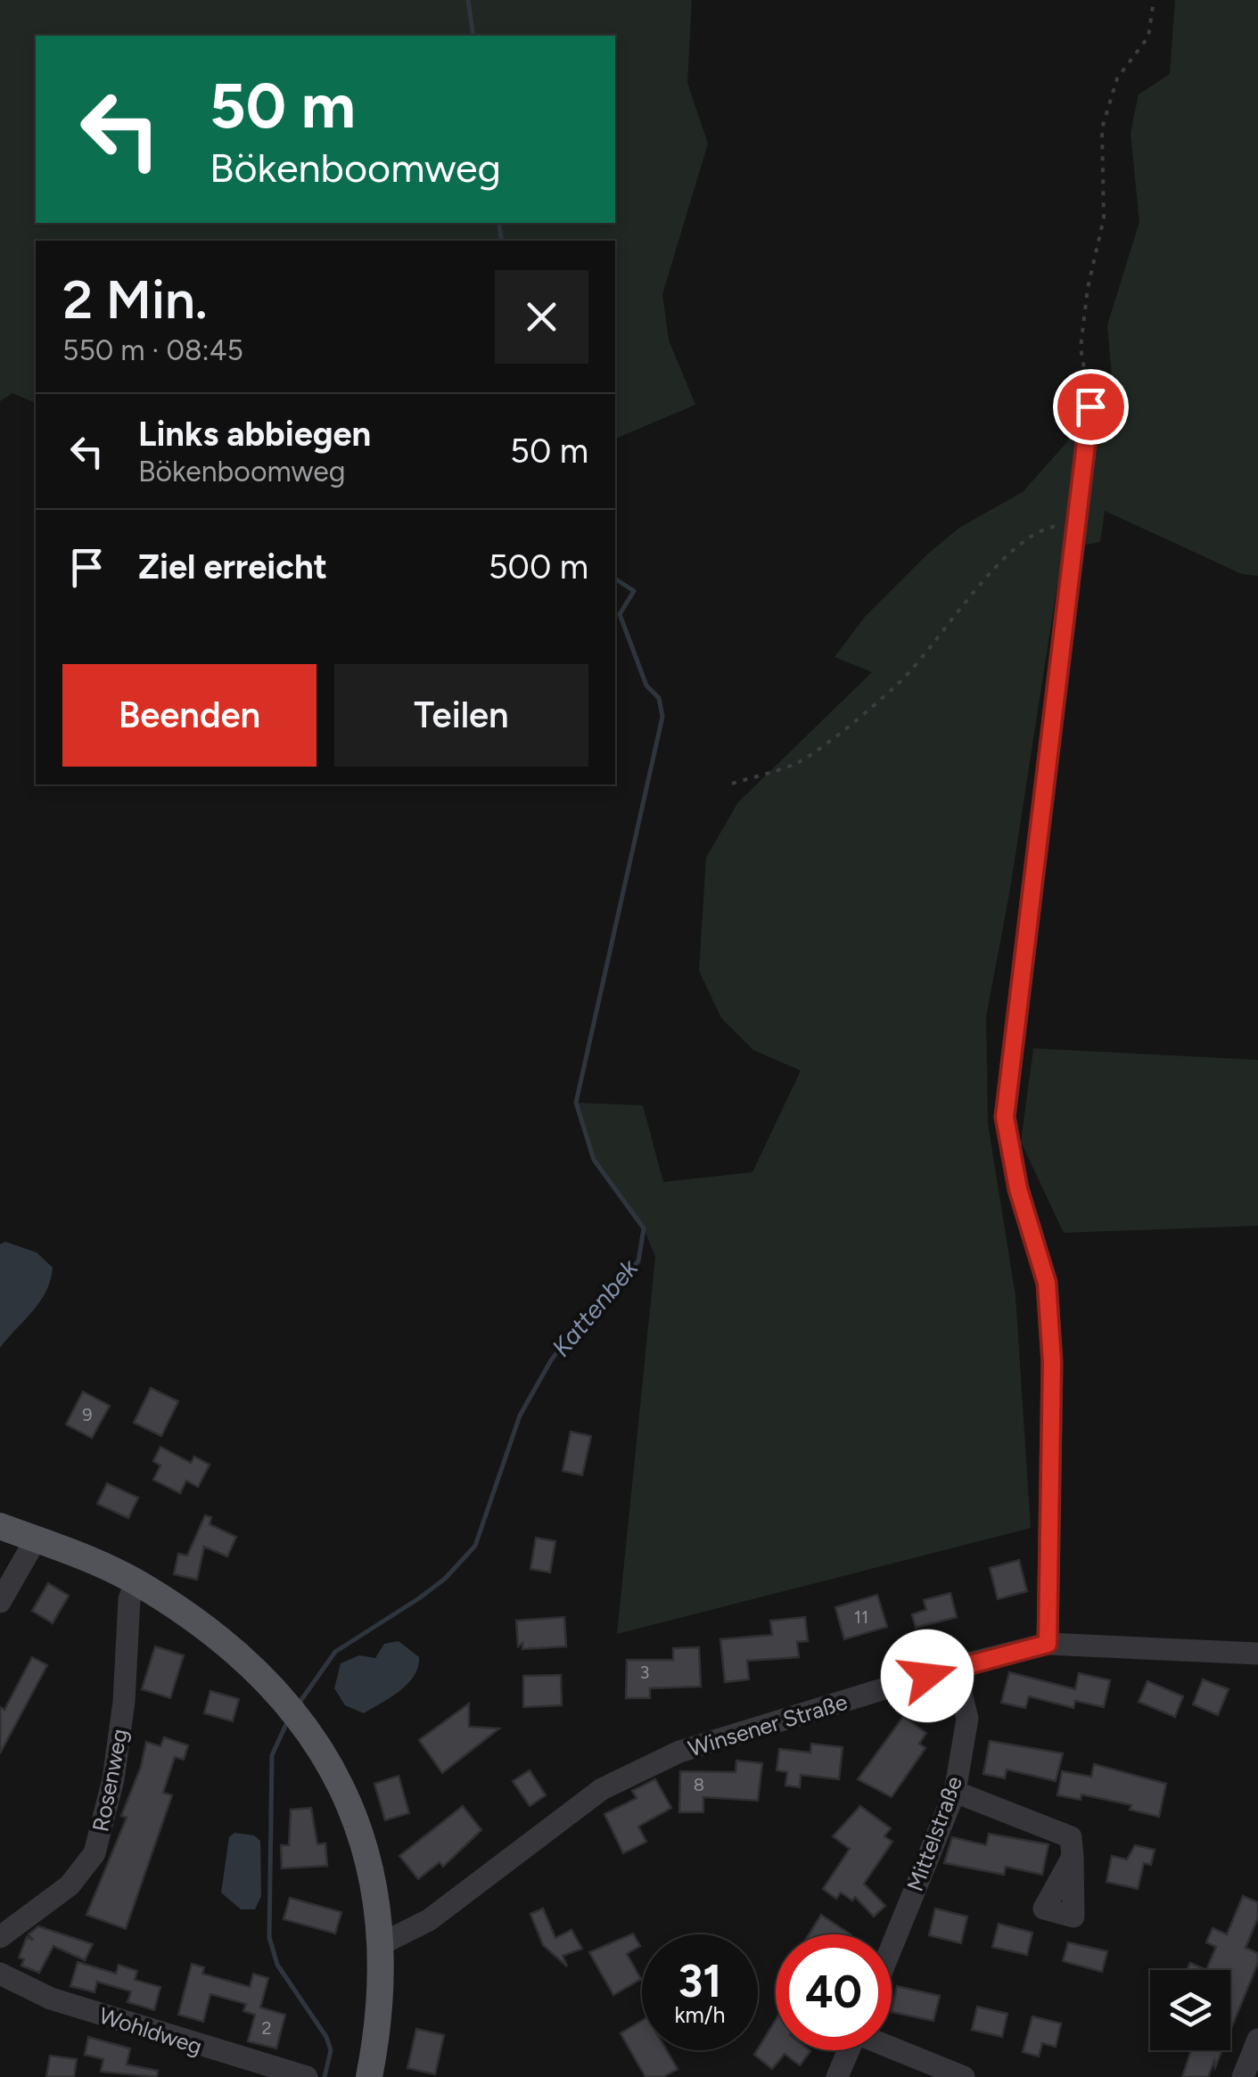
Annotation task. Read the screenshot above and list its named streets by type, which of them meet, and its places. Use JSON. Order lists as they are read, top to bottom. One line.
{"streets":{"street":["Winsener Straße","Rosenweg","Mittelstraße","Wohldweg"]},"crossings":[["Winsener Straße","Mittelstraße"]],"water":["Kattenbek"],"house_numbers":["9","11","3","8","2"],"page":{"turn":["50 m","Bökenboomweg"],"heading":["2 Min.","550 m · 08:45"],"list":[{"name":"Links abbiegen","note":"Bökenboomweg","value":"50 m"},{"name":"Ziel erreicht","value":"500 m"}],"buttons":["Beenden","Teilen"],"speed":"31 km/h","limit":"40"}}
